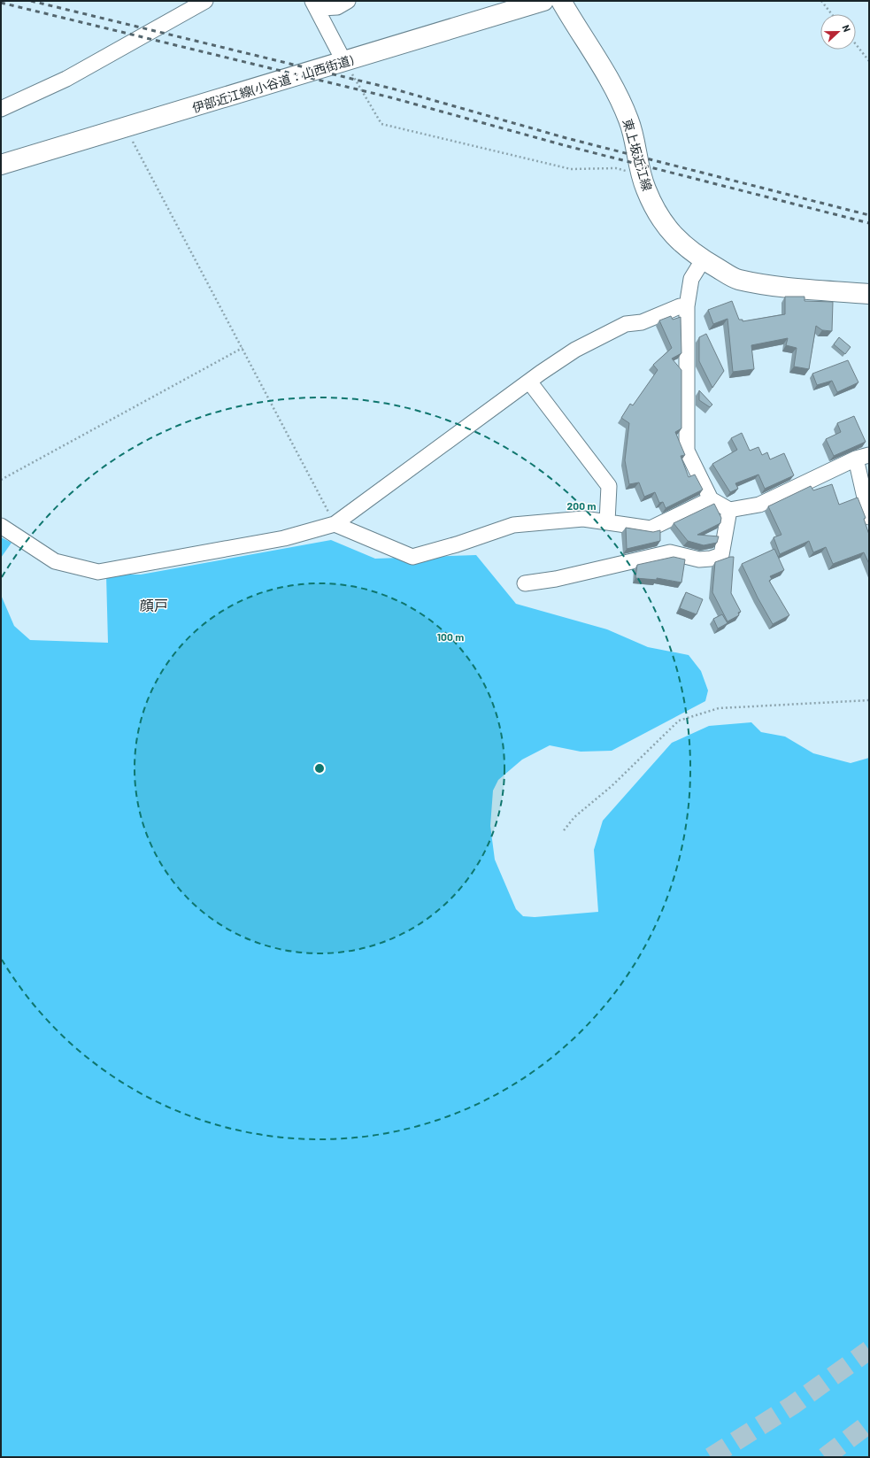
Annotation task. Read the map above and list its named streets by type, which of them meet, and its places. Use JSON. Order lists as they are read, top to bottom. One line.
{"streets":{"main road":["伊部近江線(小谷道：山西街道)","東上坂近江線"]},"districts":["顔戸"],"north":"right","rings":["200 m","100 m"]}
